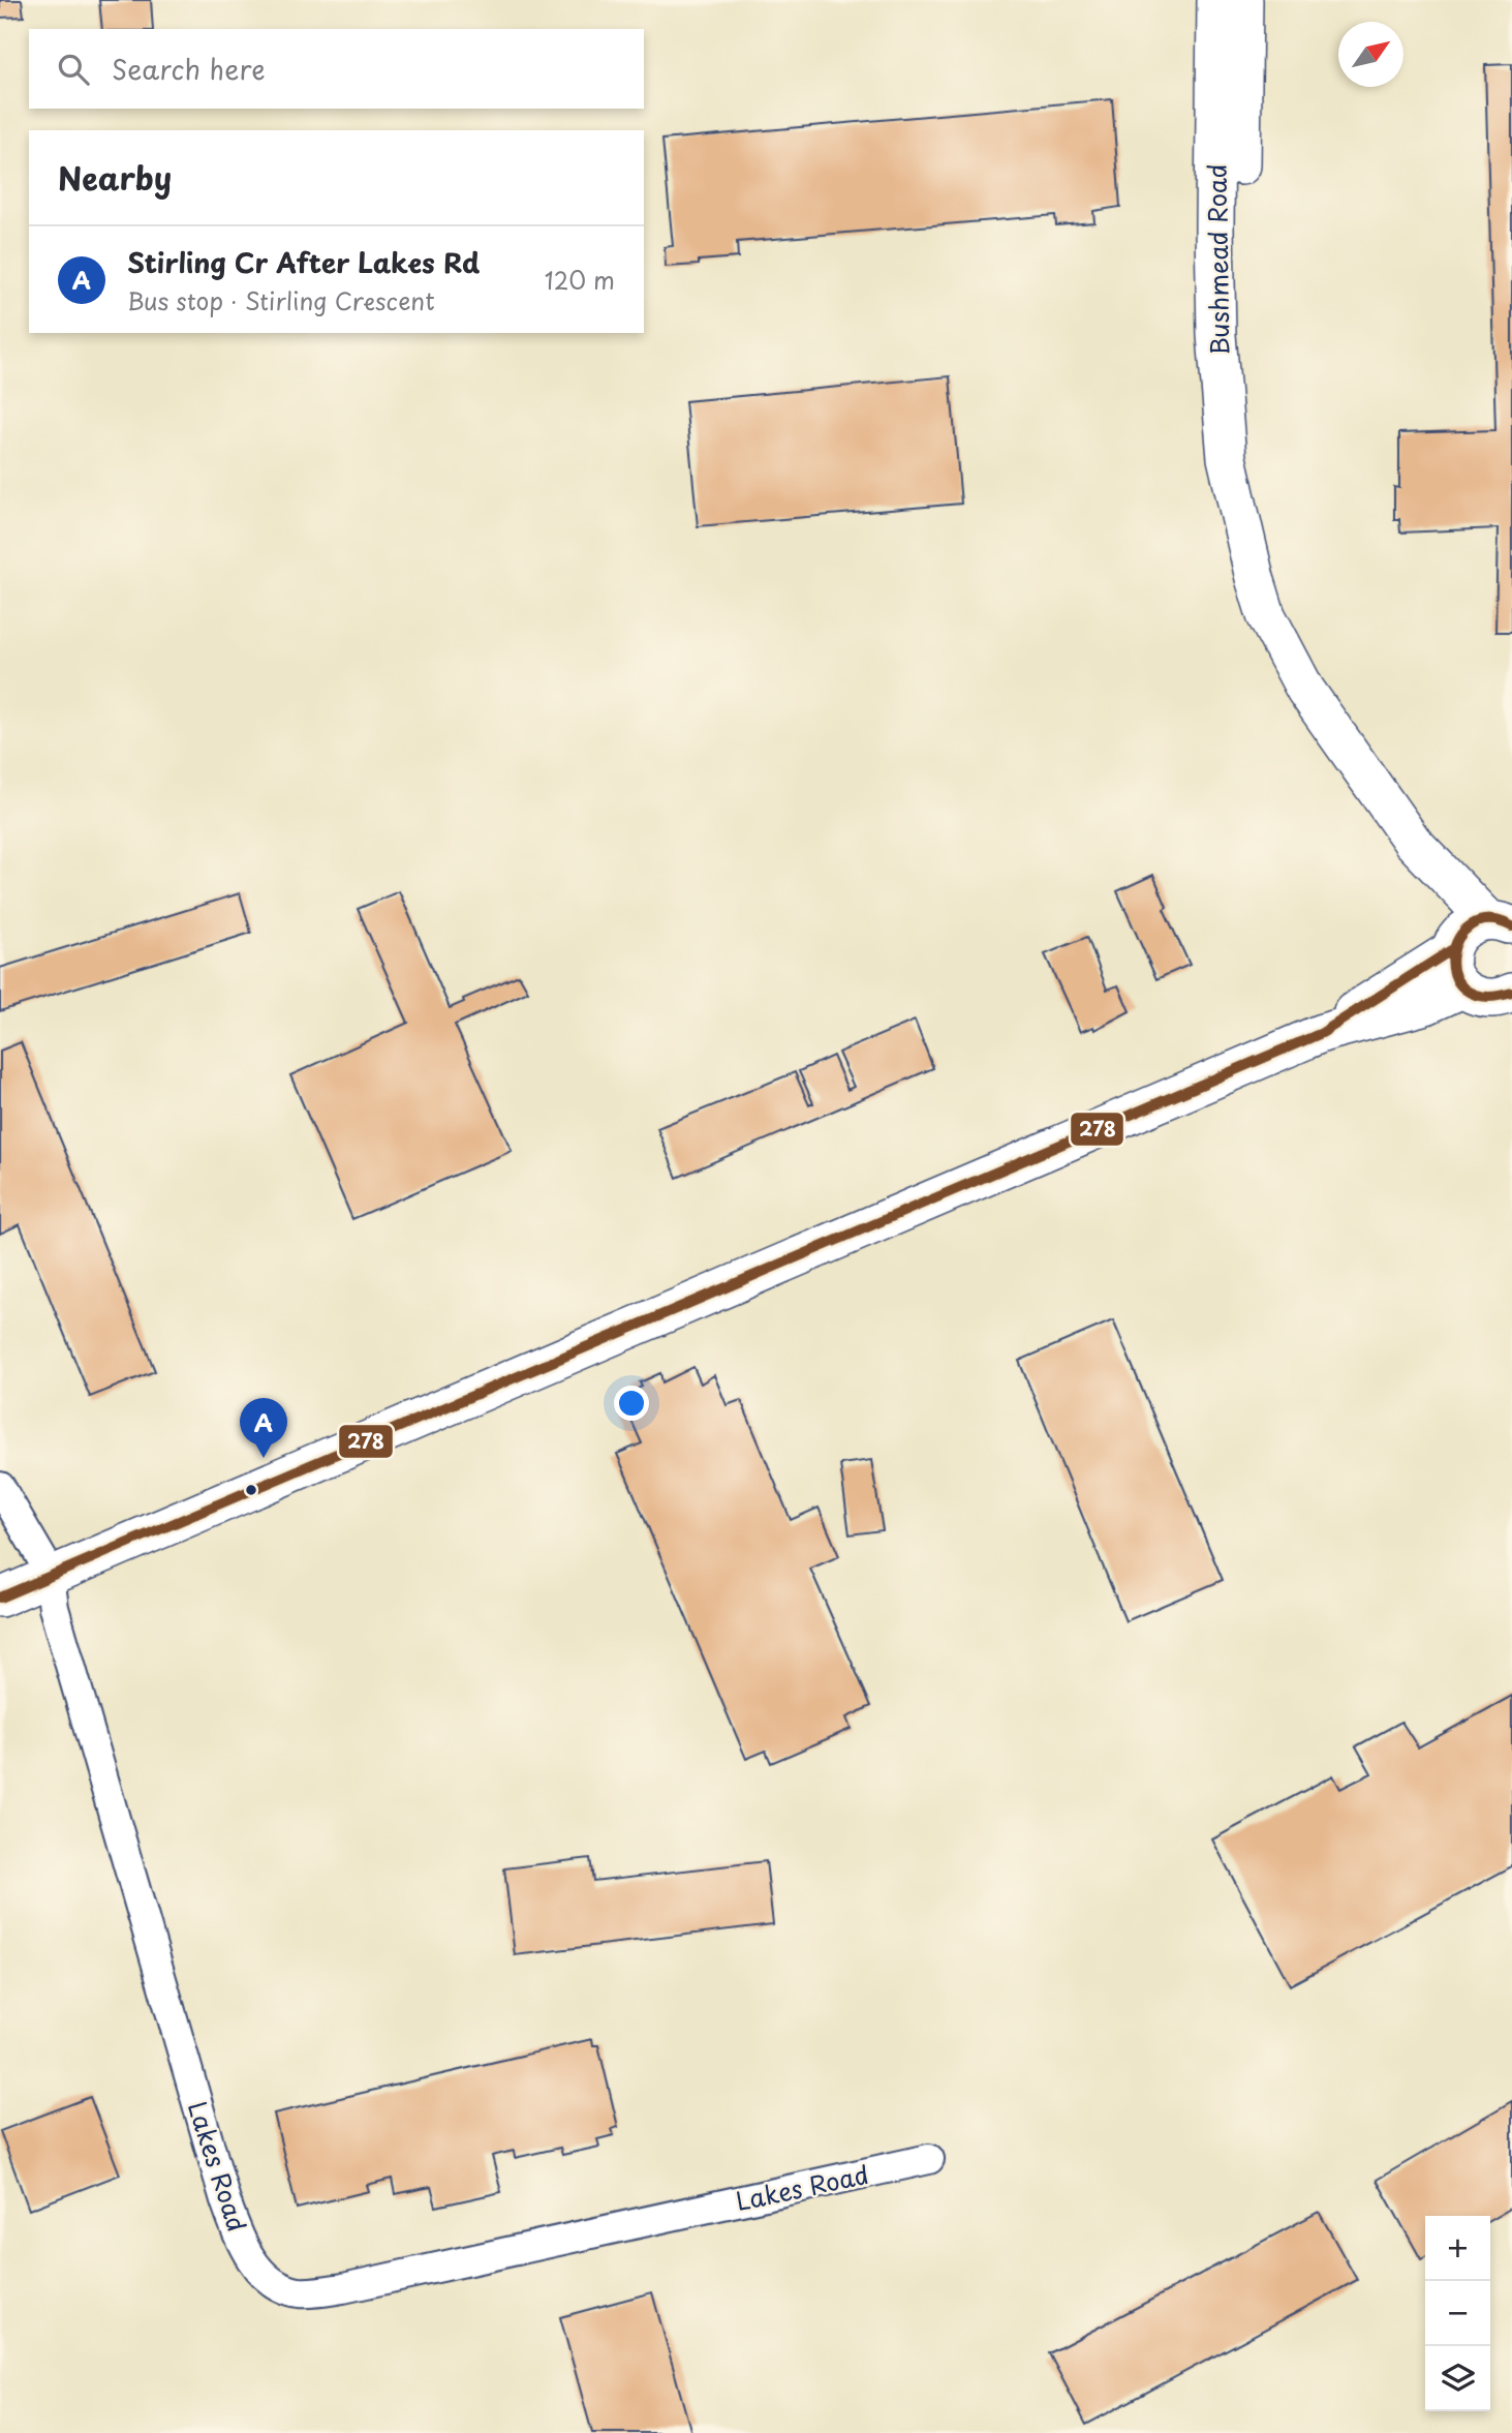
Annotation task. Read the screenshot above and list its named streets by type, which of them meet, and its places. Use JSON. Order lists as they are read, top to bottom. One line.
{"streets":{"main road":["Bushmead Road"],"street":["Lakes Road"]},"lines":["transit line 278"],"north":"top right","page":{"search":"Search here","heading":"Nearby","list":[{"mark":"A","name":"Stirling Cr After Lakes Rd","note":"Bus stop · Stirling Crescent","value":"120 m"}],"pins":"A","map_buttons":["+","−"]}}
